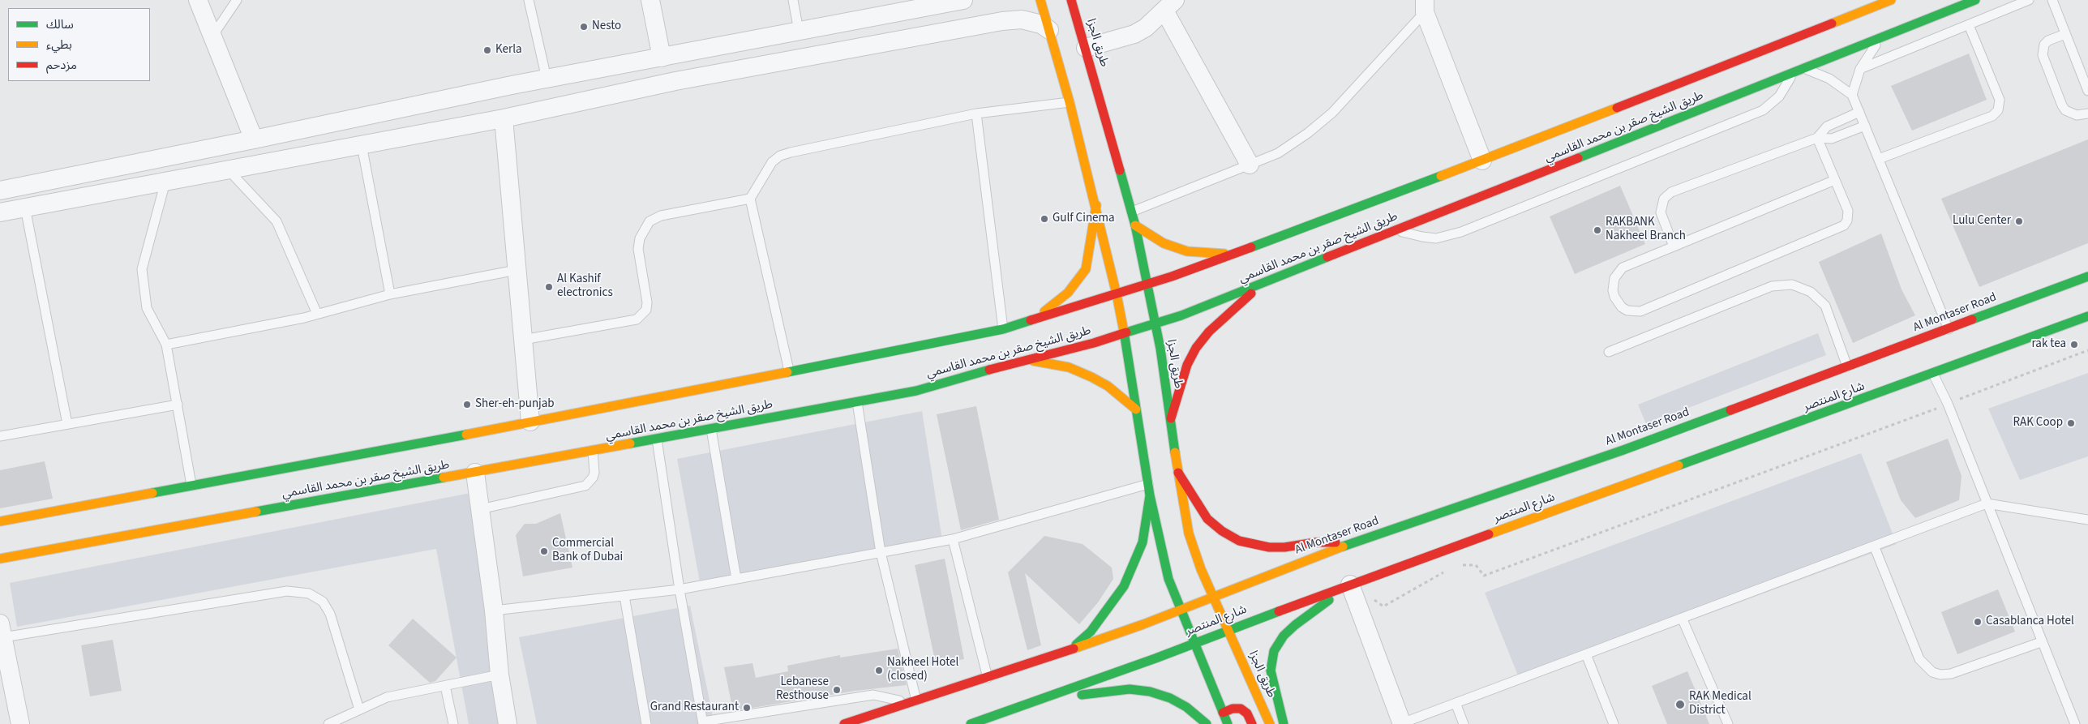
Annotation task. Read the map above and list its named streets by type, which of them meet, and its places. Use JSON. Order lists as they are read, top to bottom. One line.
{"streets":{"main road":["طريق الجزا","طريق الشيخ صقر بن محمد القاسمي","Al Montaser Road","شارع المنتصر"]},"crossings":[["طريق الجزا","طريق الشيخ صقر بن محمد القاسمي"],["طريق الجزا","Al Montaser Road"],["طريق الجزا","شارع المنتصر"],["Al Montaser Road","شارع المنتصر"]],"places":["Nesto","Kerla","Gulf Cinema","Lulu Center","RAKBANK Nakheel Branch","Al Kashif electronics","rak tea","Sher-eh-punjab","RAK Coop","Commercial Bank of Dubai","Casablanca Hotel","Nakheel Hotel (closed)","Lebanese Resthouse","RAK Medical District","Grand Restaurant"],"legend":["سالك","بطيء","مزدحم"]}
